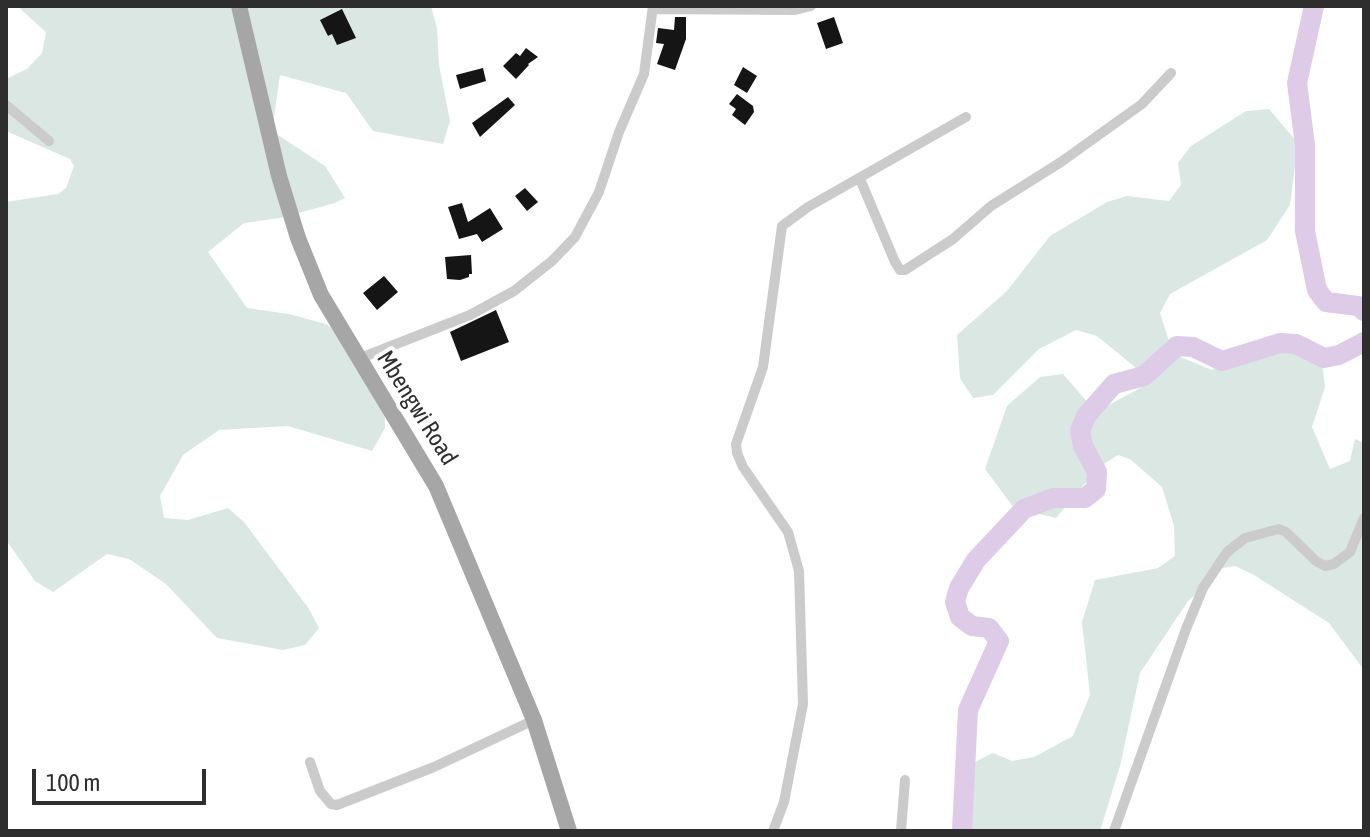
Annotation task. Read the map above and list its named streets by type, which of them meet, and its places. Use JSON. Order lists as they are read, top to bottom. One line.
{"streets":{"main road":["Mbengwi Road"]},"scale_bar":"100 m"}
